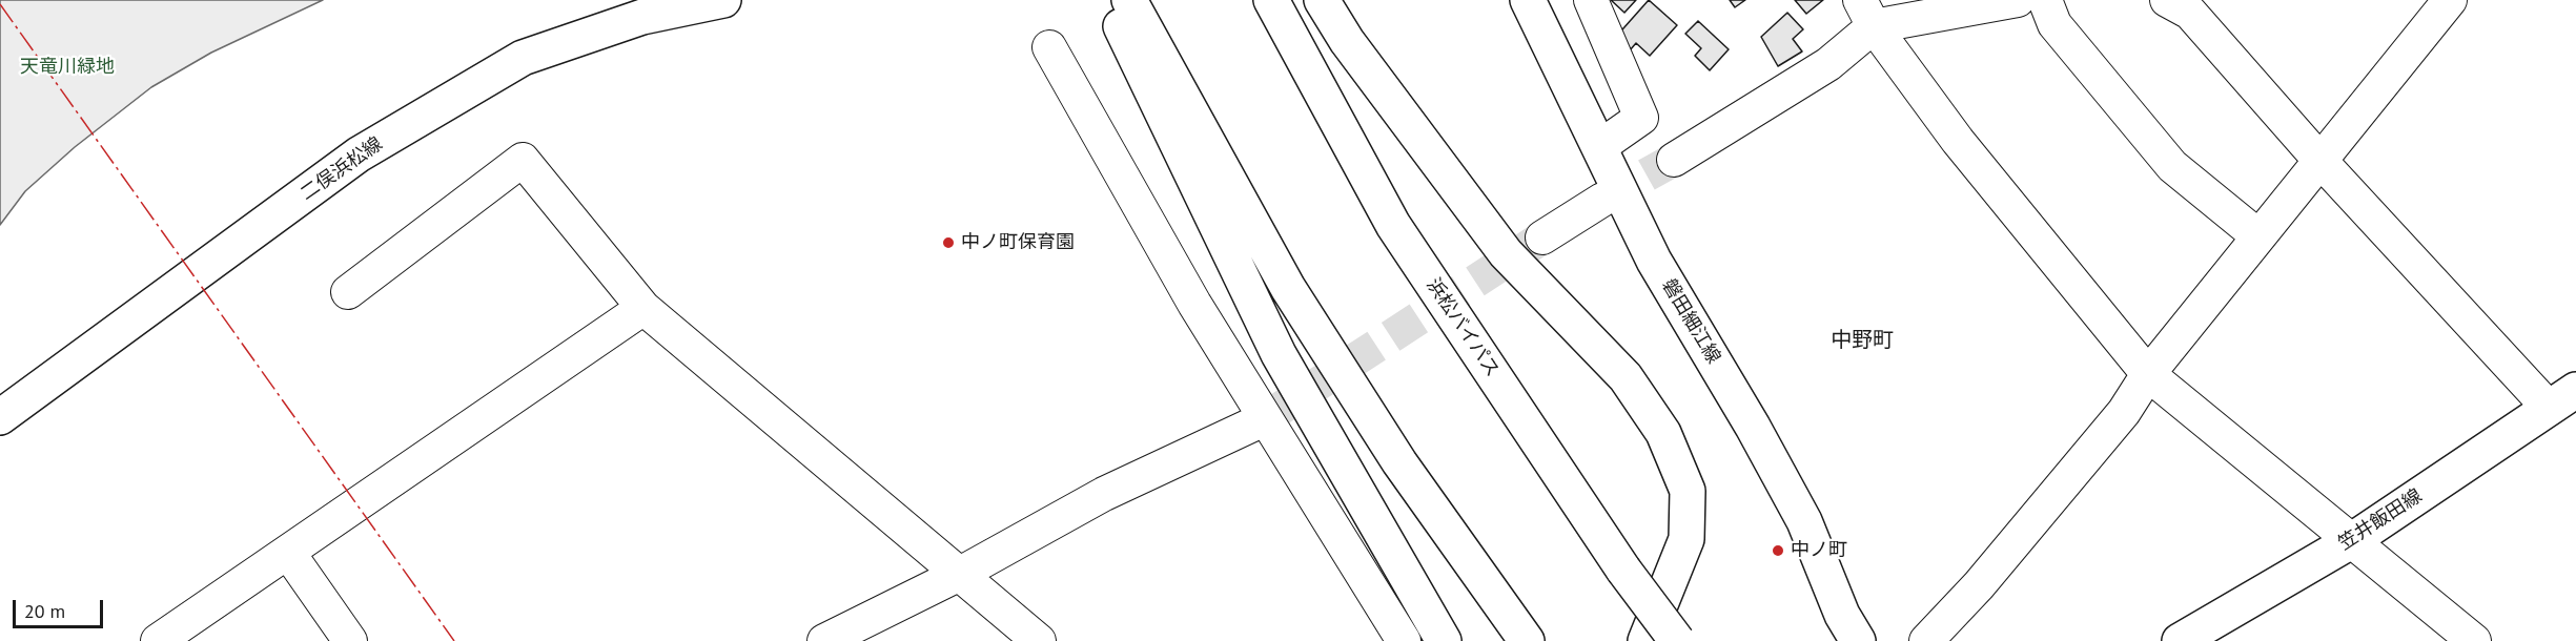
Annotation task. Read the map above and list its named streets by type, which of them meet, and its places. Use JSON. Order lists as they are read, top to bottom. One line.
{"streets":{"main road":["二俣浜松線","磐田細江線","浜松バイパス","笠井飯田線"]},"districts":["中野町"],"parks":["天竜川緑地"],"places":["中ノ町保育園","中ノ町"],"scale_bar":"20 m"}
